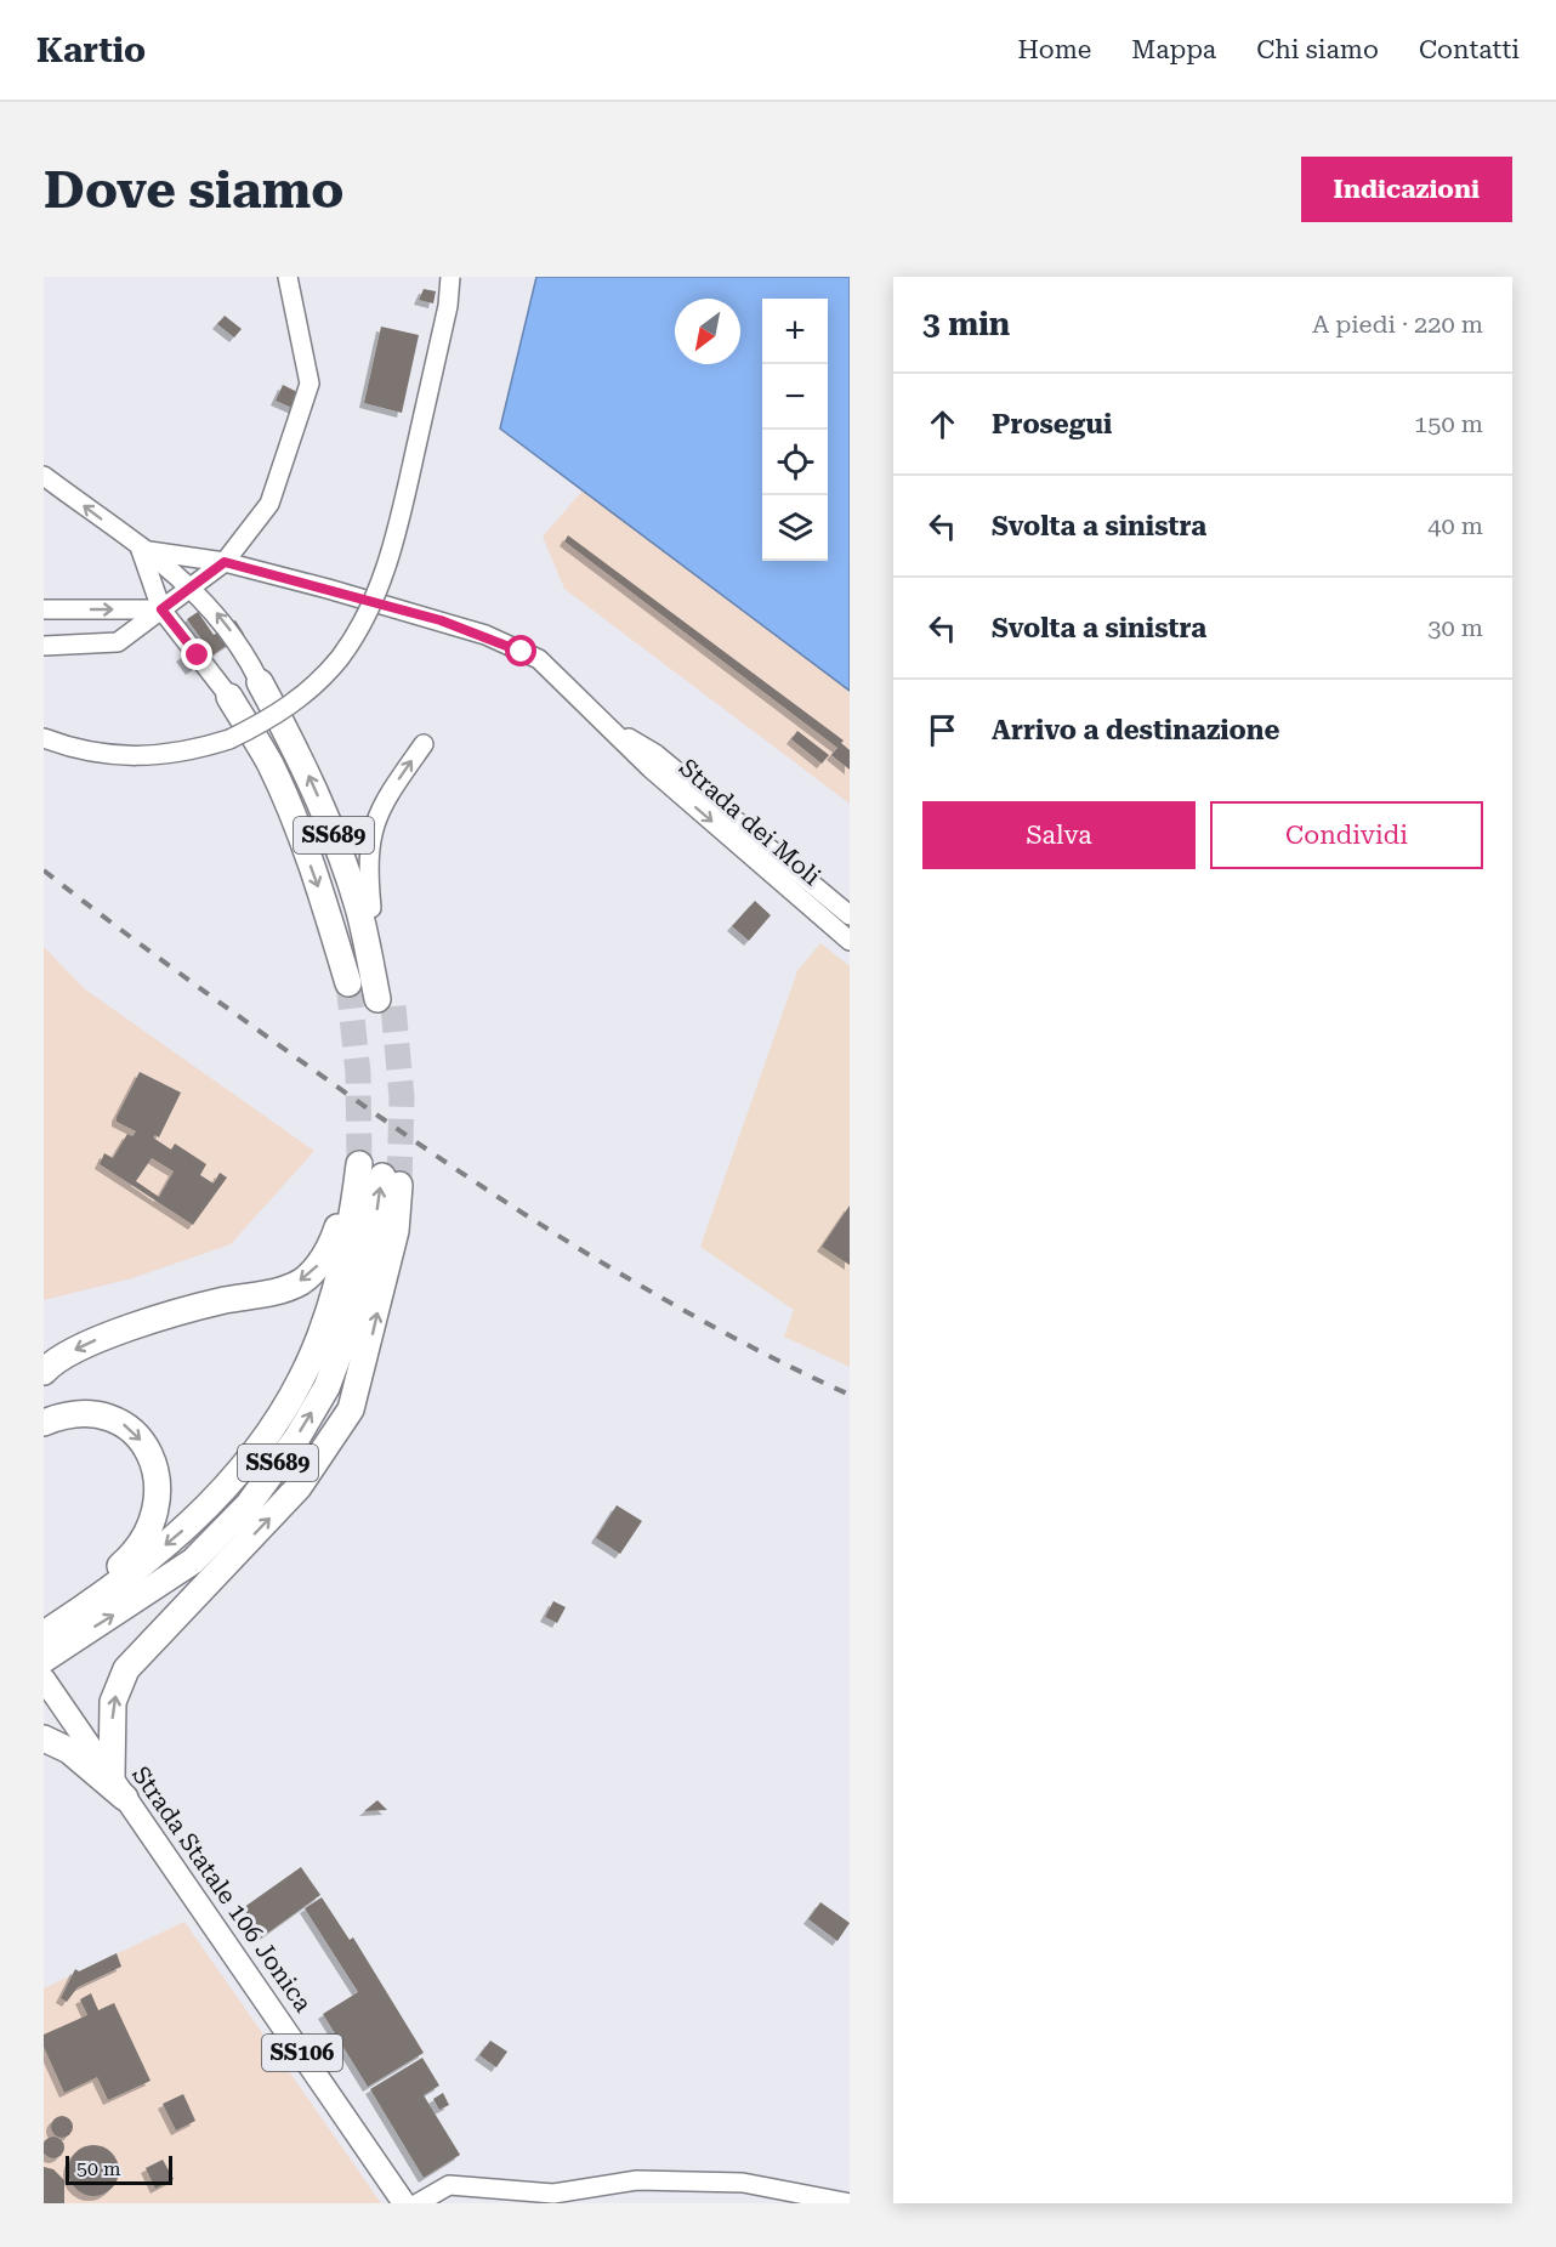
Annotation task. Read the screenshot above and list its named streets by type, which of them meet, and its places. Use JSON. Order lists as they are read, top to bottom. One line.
{"streets":{"highway":["SS689"],"main road":["Strada Statale 106 Jonica","SS106"],"street":["Strada dei Moli"]},"crossings":[["SS689","Strada Statale 106 Jonica"]],"scale_bar":"50 m","north":"bottom left","page":{"header":"Kartio","nav":["Home","Mappa","Chi siamo","Contatti"],"buttons":["Indicazioni",["Salva","Condividi"]],"title":"Dove siamo","heading":["3 min","A piedi · 220 m"],"map_buttons":["+","−"],"list":[["Prosegui","150 m"],["Svolta a sinistra","40 m"],["Svolta a sinistra","30 m"],"Arrivo a destinazione"],"scale":"50 m"}}
